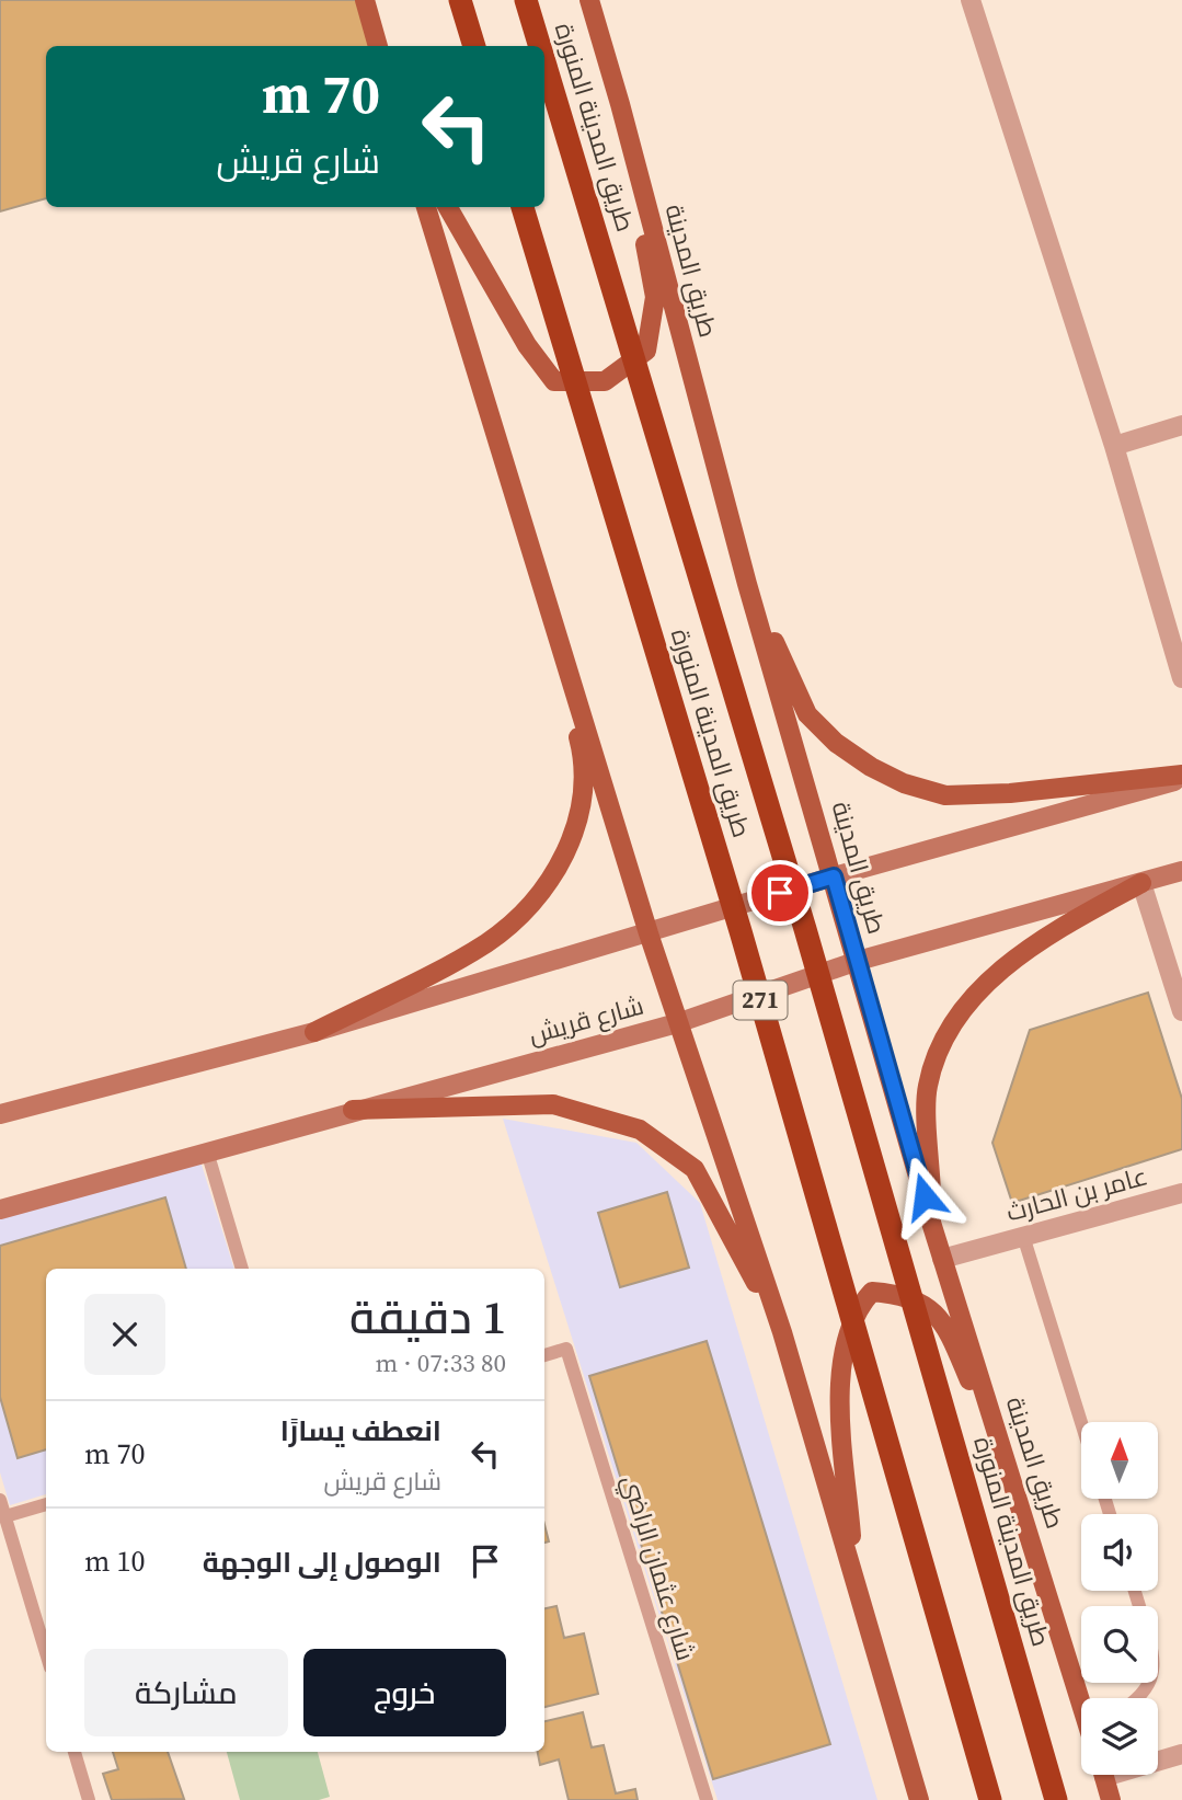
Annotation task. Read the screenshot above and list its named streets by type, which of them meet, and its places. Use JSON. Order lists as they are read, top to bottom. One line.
{"streets":{"highway":["طريق المدينة المنورة","271"],"main road":["طريق المدينة","شارع قريش"],"street":["عامر بن الحارث"],"lane":["شارع عثمان الراضي"]},"crossings":[["طريق المدينة المنورة","طريق المدينة"],["طريق المدينة","شارع قريش"],["طريق المدينة","عامر بن الحارث"]],"north":"top","page":{"turn":["70 m","شارع قريش"],"heading":["1 دقيقة","80 m · 07:33"],"list":[{"name":"انعطف يسارًا","note":"شارع قريش","value":"70 m"},{"name":"الوصول إلى الوجهة","value":"10 m"}],"buttons":["خروج","مشاركة"]}}
